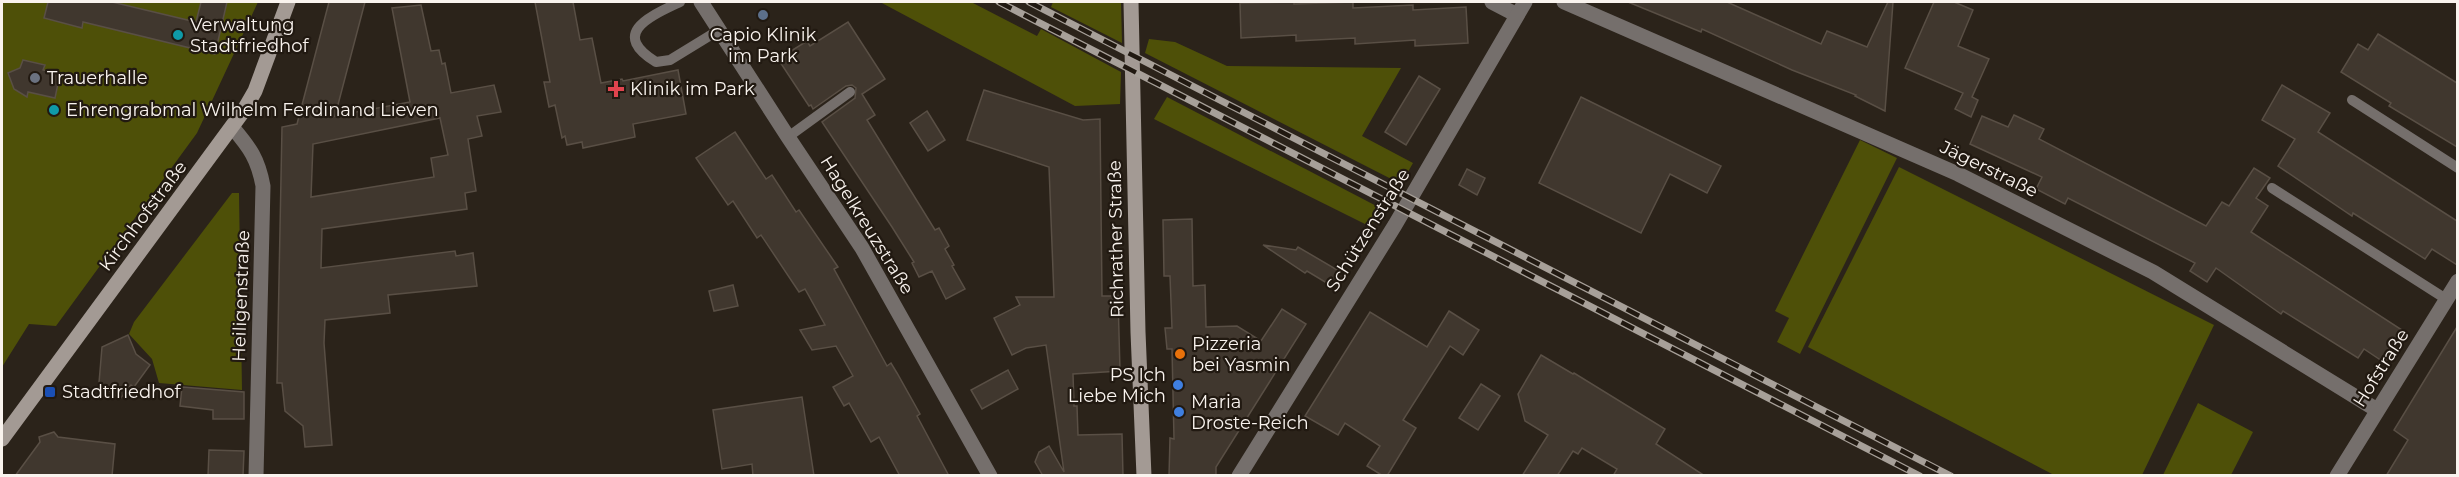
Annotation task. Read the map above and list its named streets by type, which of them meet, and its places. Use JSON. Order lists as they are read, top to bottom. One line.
{"streets":{"main road":["Kirchhofstraße","Richrather Straße"],"street":["Jägerstraße","Hagelkreuzstraße","Schützenstraße","Heiligenstraße","Hofstraße"]},"crossings":[["Jägerstraße","Hofstraße"],["Kirchhofstraße","Heiligenstraße"]],"places":{"other":["Capio Klinik im Park","Verwaltung Stadtfriedhof","Trauerhalle","Ehrengrabmal Wilhelm Ferdinand Lieven","Pizzeria bei Yasmin","PS Ich Liebe Mich","Maria Droste-Reich"],"health":["Klinik im Park"],"transit":["Stadtfriedhof"]}}
